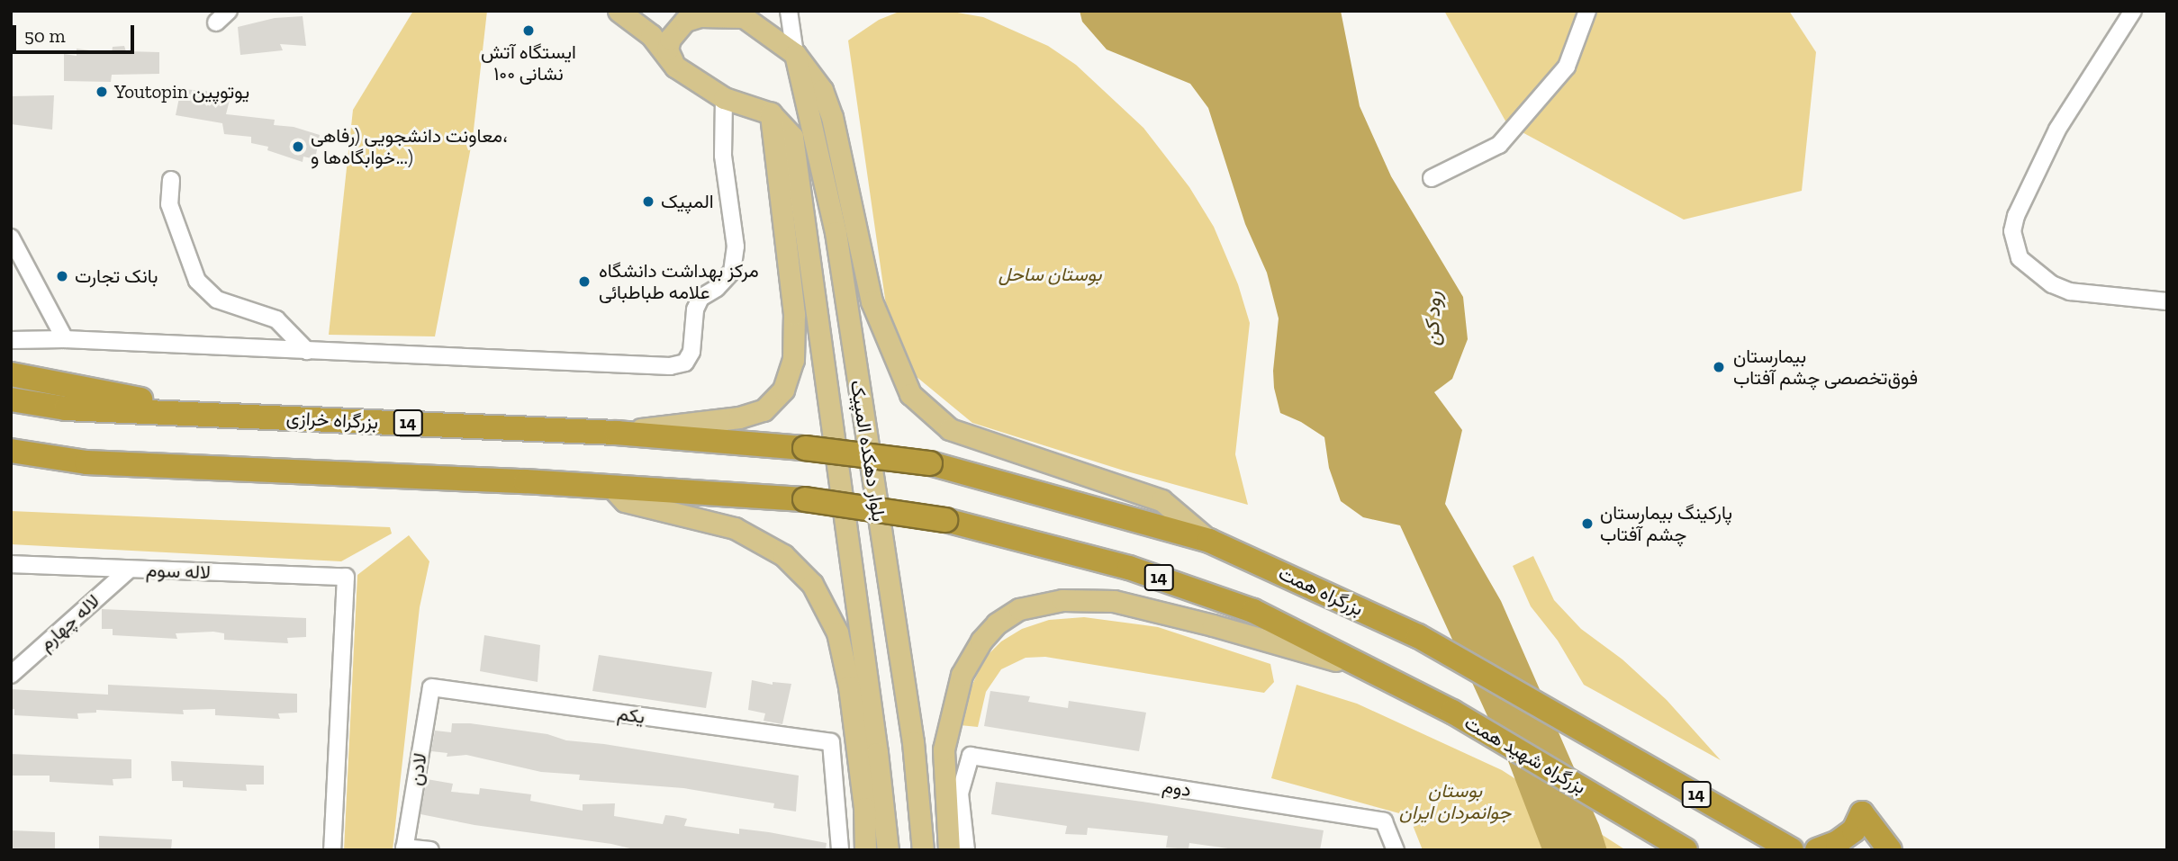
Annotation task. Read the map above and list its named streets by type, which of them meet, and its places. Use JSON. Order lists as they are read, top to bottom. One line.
{"streets":{"highway":["بزرگراه خرازی","14","بزرگراه همت","بزرگراه شهید همت"],"main road":["بلوار دهکده المپیک"],"street":["لاله سوم","لاله چهارم","یکم","لادن","دوم"]},"crossings":[["بزرگراه خرازی","بزرگراه همت"],["14","بزرگراه شهید همت"],["لاله سوم","لاله چهارم"],["یکم","لادن"]],"water":["رود کن"],"parks":["بوستان ساحل","بوستان جوانمردان ایران"],"places":["ایستگاه آتش نشانی ۱۰۰","Youtopin یوتوپین","معاونت دانشجویی (رفاهی، خوابگاه‌ها و...)","المپیک","بانک تجارت","مرکز بهداشت دانشگاه علامه طباطبائی","بیمارستان فوق‌تخصصی چشم آفتاب","پاركينگ بيمارستان چشم آفتاب"],"scale_bar":"50 m"}
